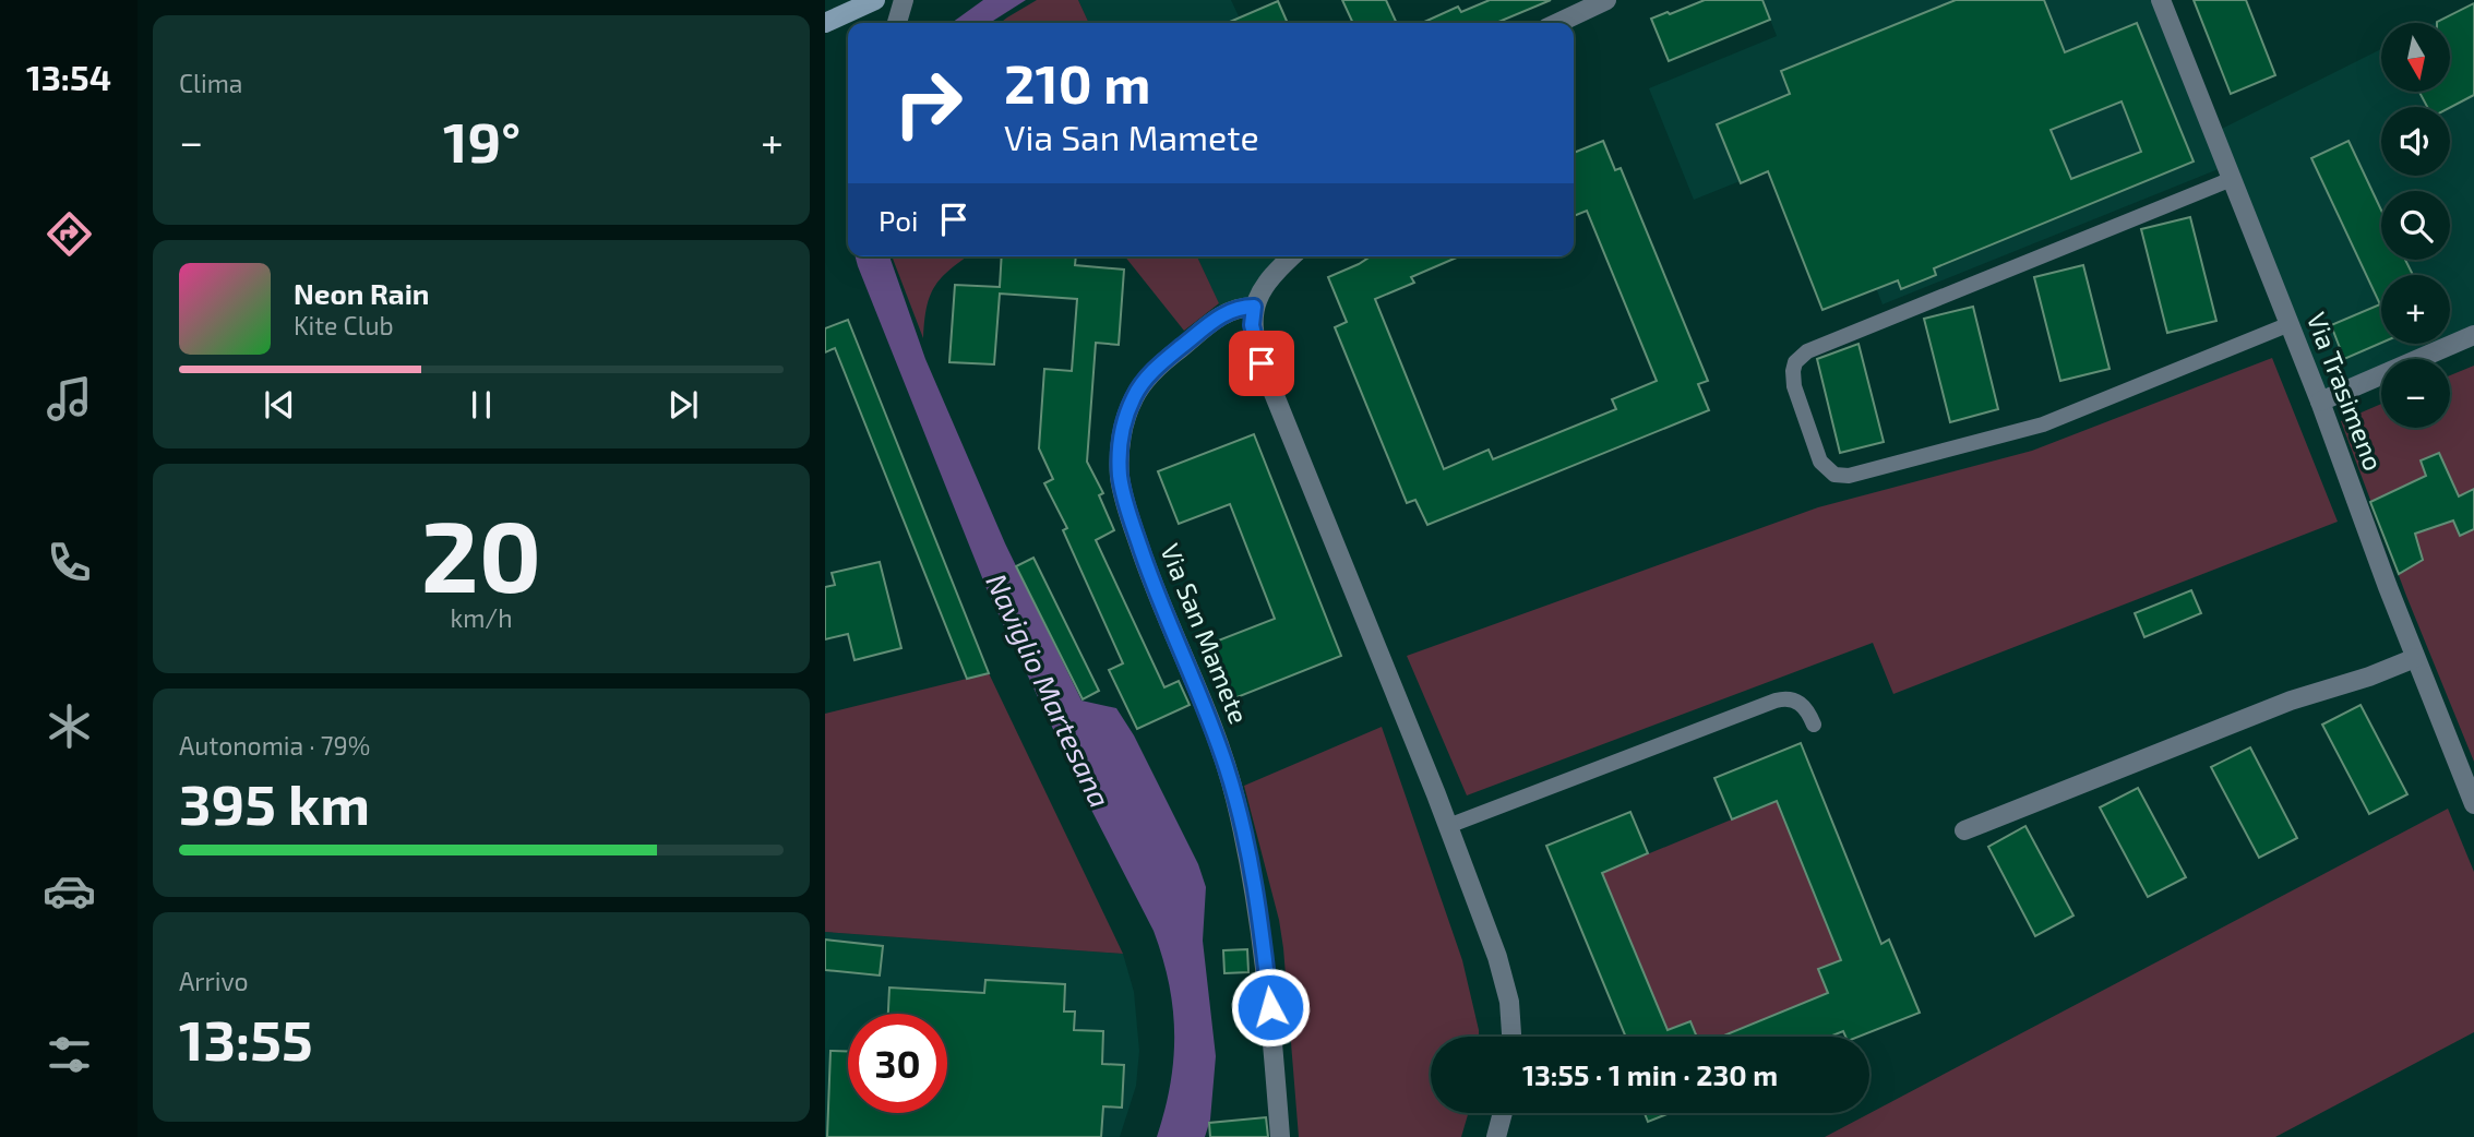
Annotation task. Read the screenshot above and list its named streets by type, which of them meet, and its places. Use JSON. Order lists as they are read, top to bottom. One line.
{"streets":{"street":["Via Trasimeno","Via San Mamete"]},"water":["Naviglio Martesana"],"north":"bottom","page":{"tabs":"13:54","tile":["Clima",["20","km/h"],["Autonomia · 79%","395 km"],["Arrivo","13:55"]],"map_buttons":["+","−"],"turn":["210 m","Via San Mamete"],"heat":["−","19°","+"],"then":"Poi","song":["Neon Rain","Kite Club"],"limit":"30","trip":"13:55 · 1 min · 230 m"}}
